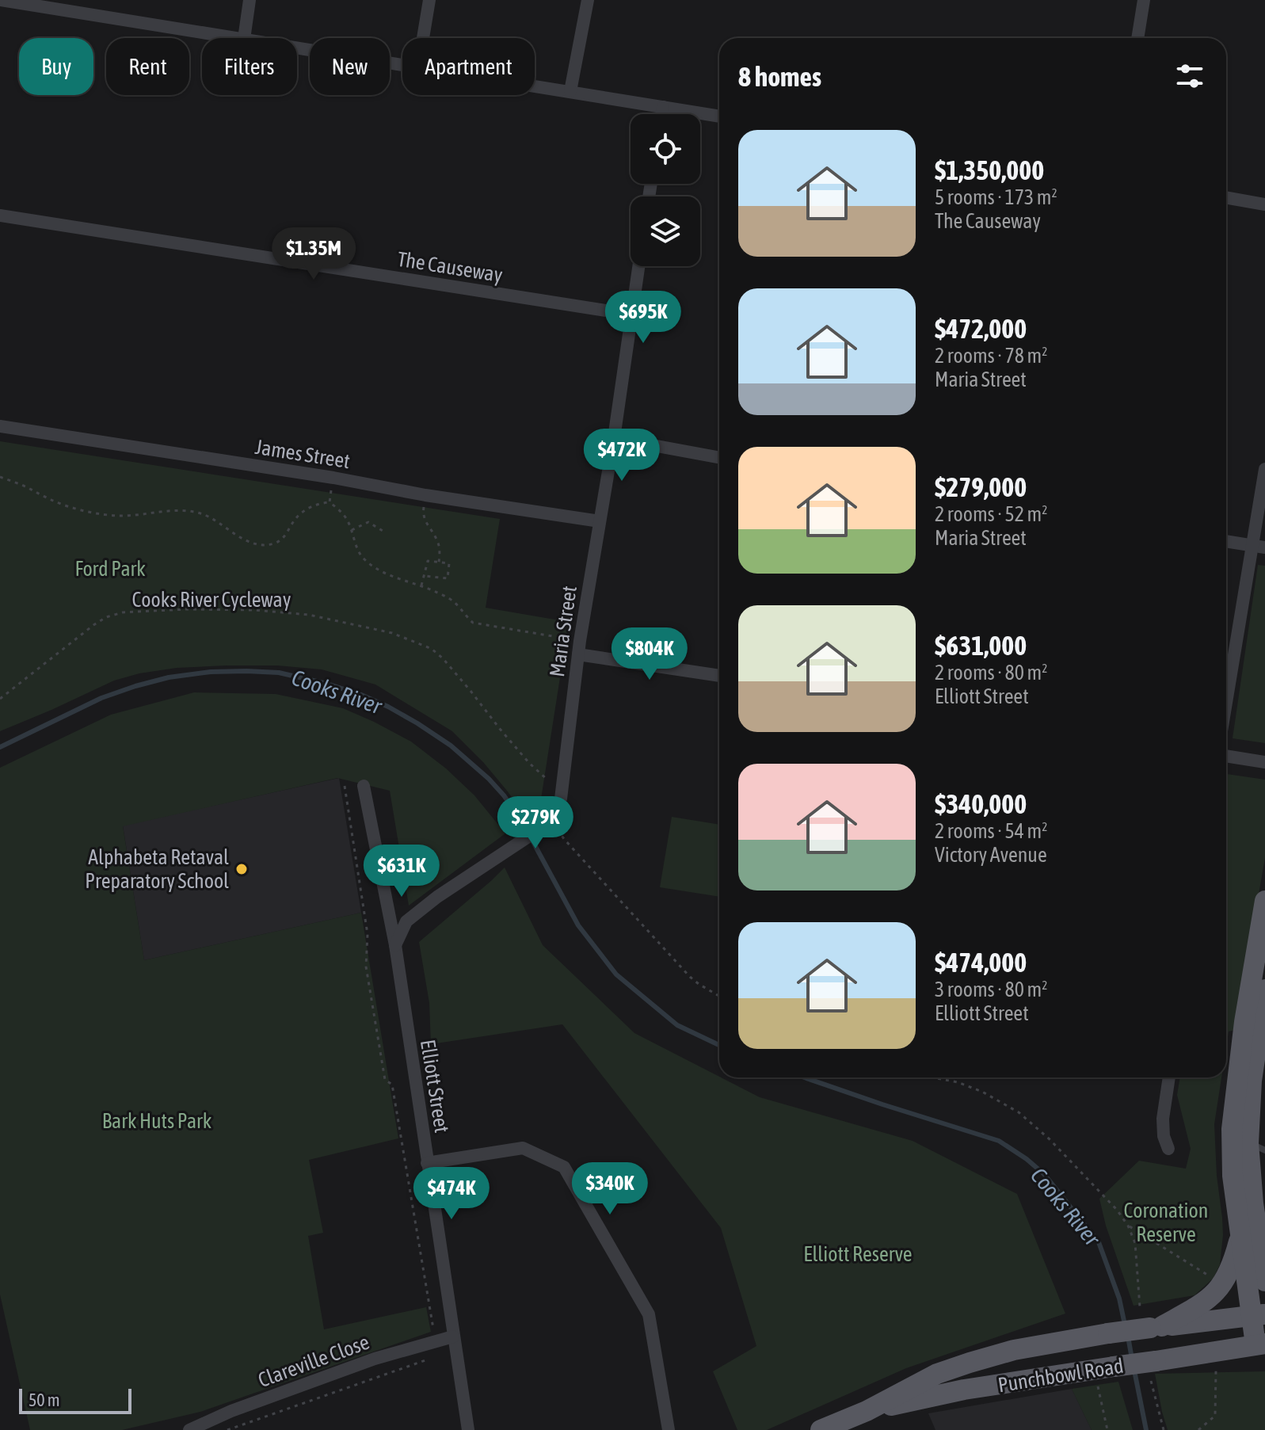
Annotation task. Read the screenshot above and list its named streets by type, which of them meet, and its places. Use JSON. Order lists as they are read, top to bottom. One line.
{"streets":{"main road":["Punchbowl Road"],"street":["The Causeway","James Street","Maria Street","Elliott Street","Clareville Close"],"path":["Cooks River Cycleway"]},"crossings":[["The Causeway","Maria Street"],["James Street","Maria Street"],["Elliott Street","Clareville Close"]],"water":["Cooks River"],"parks":["Ford Park","Bark Huts Park","Coronation Reserve","Elliott Reserve"],"places":["Alphabeta Retaval Preparatory School"],"scale_bar":"50 m","page":{"chip":["Buy","Rent","Filters","New","Apartment"],"heading":"8 homes","list":[{"name":"$1,350,000","note":"5 rooms · 173 m² · The Causeway"},{"name":"$472,000","note":"2 rooms · 78 m² · Maria Street"},{"name":"$279,000","note":"2 rooms · 52 m² · Maria Street"},{"name":"$631,000","note":"2 rooms · 80 m² · Elliott Street"},{"name":"$340,000","note":"2 rooms · 54 m² · Victory Avenue"},{"name":"$474,000","note":"3 rooms · 80 m² · Elliott Street"}],"price":["$1.35M","$695K","$472K","$804K","$279K","$631K","$340K","$474K"],"scale":"50 m"}}
